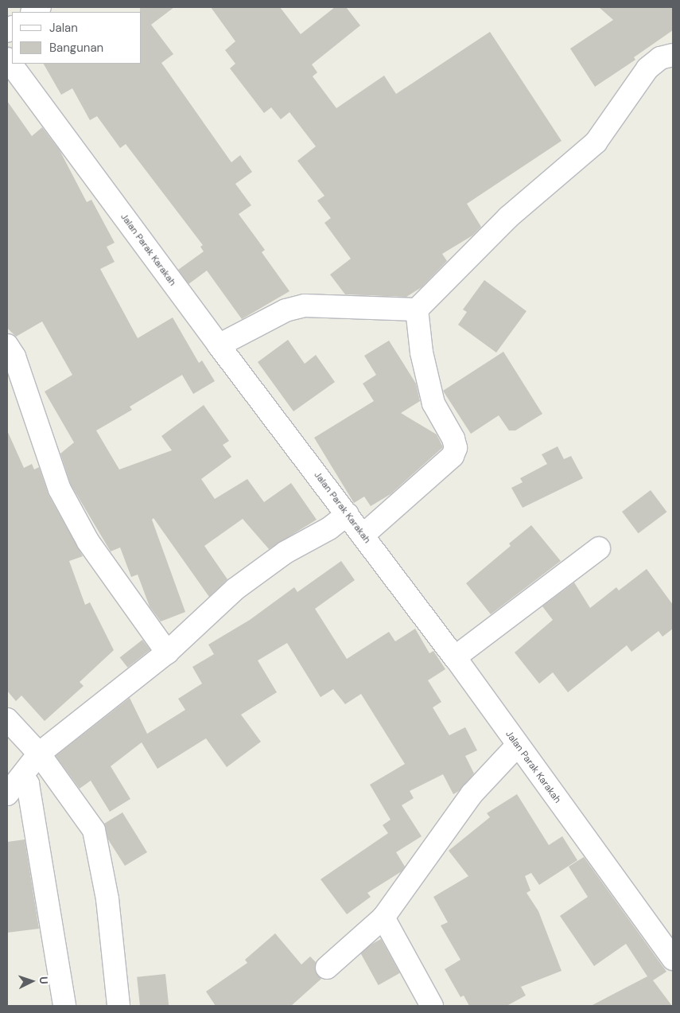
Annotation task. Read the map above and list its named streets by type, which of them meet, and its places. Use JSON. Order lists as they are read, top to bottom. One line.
{"streets":{"street":["Jalan Parak Karakah"]},"legend":["Jalan","Bangunan"],"north":"right"}
